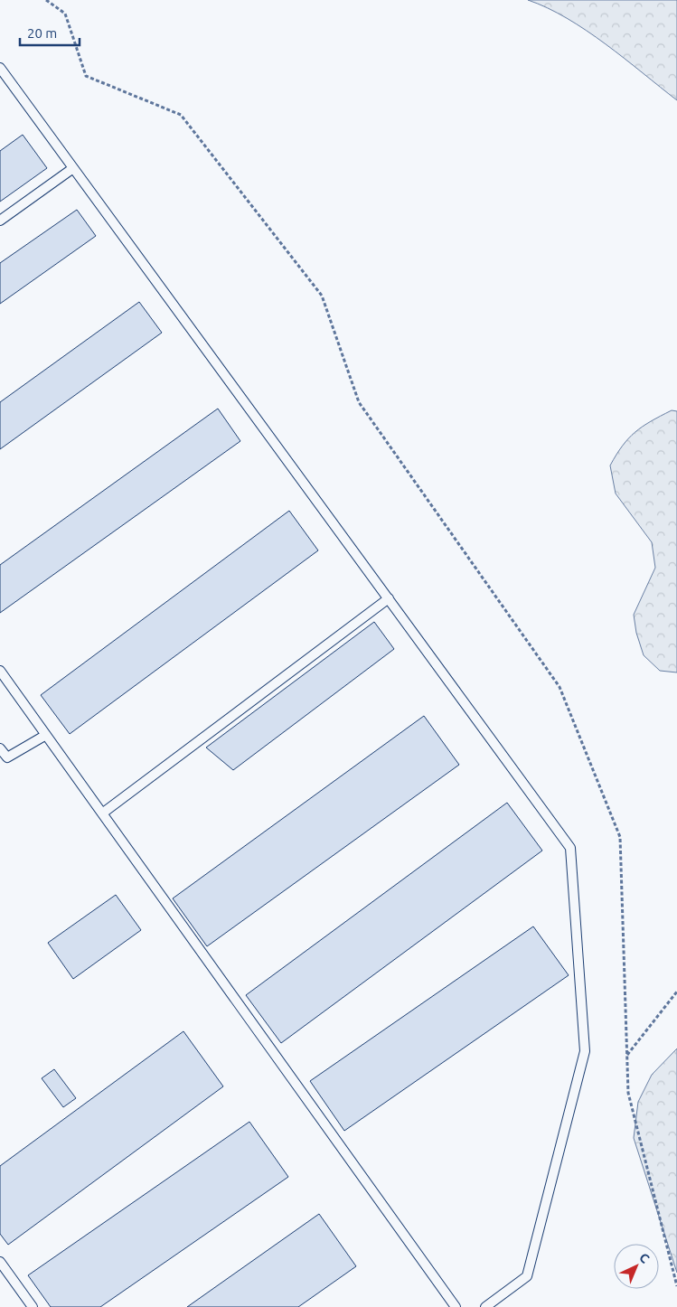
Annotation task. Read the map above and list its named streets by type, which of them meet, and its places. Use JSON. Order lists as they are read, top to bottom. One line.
{"scale_bar":"20 m","north":"top right"}
